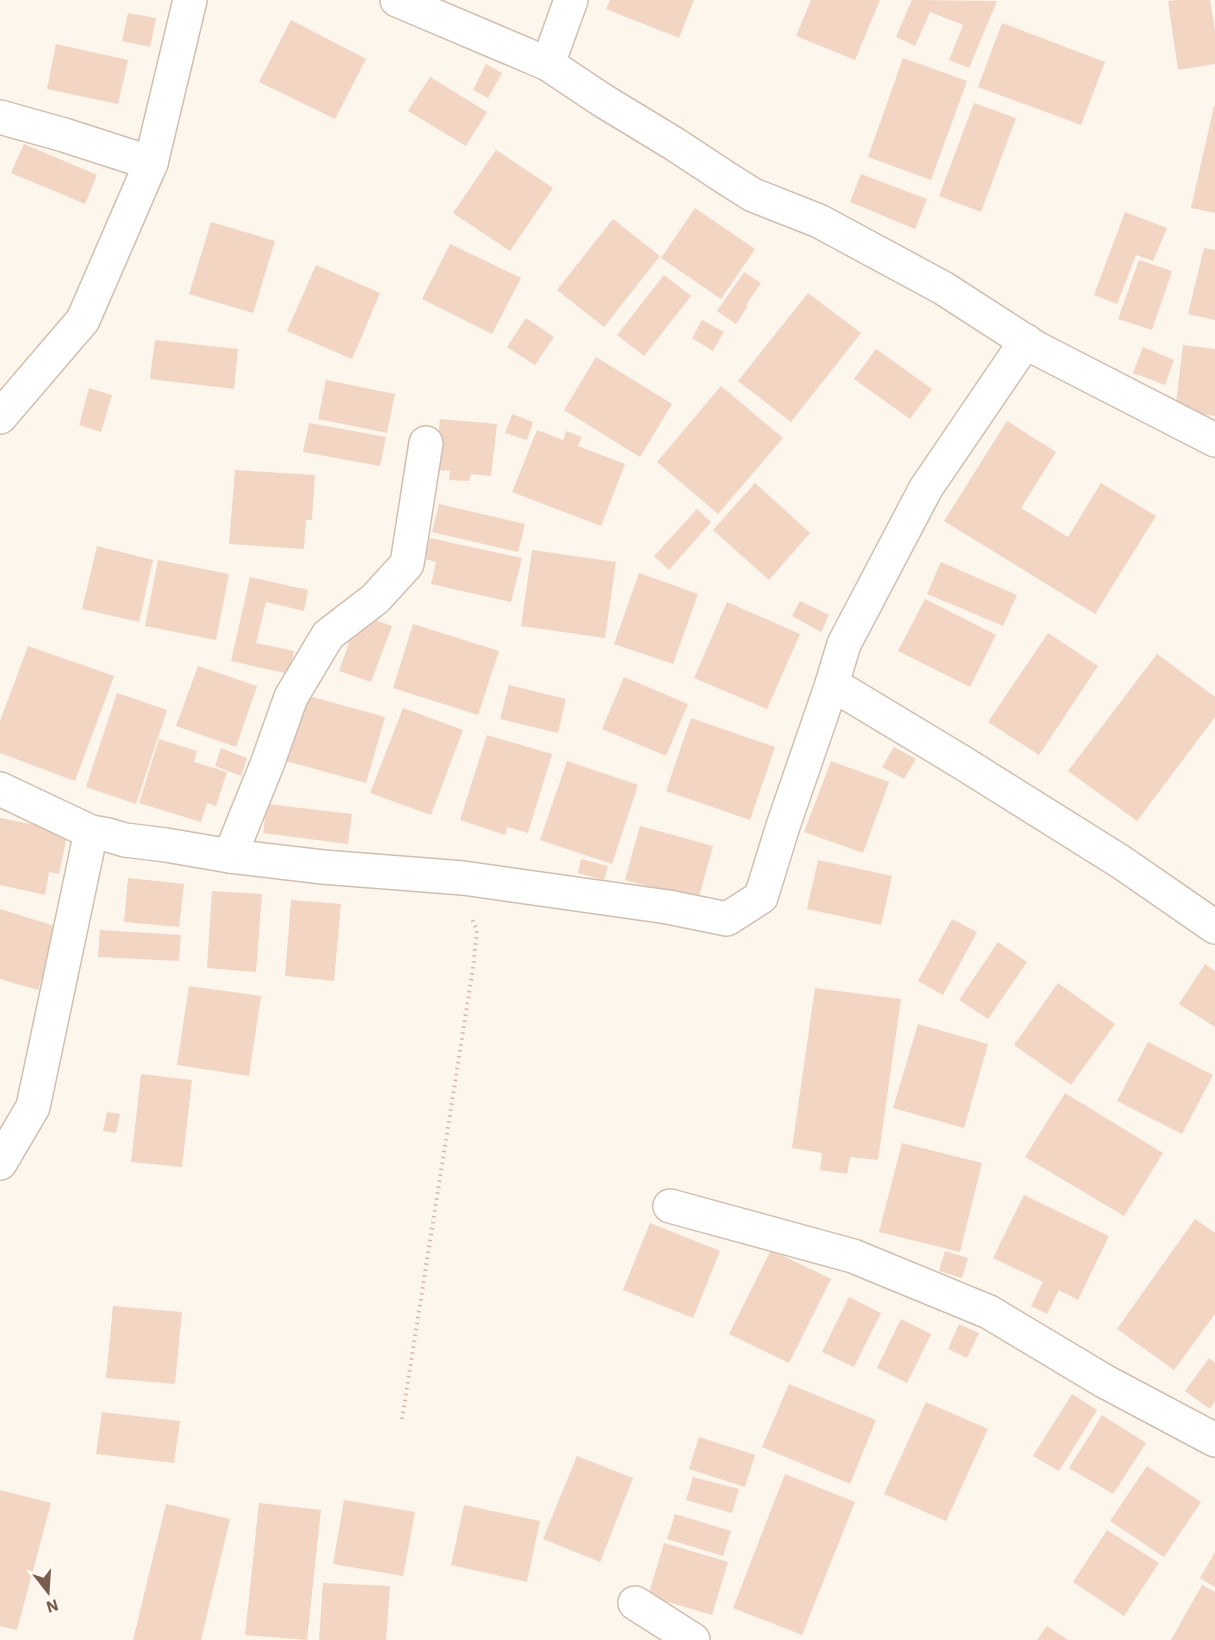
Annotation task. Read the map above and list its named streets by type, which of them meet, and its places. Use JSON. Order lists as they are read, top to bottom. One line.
{"north":"bottom"}
